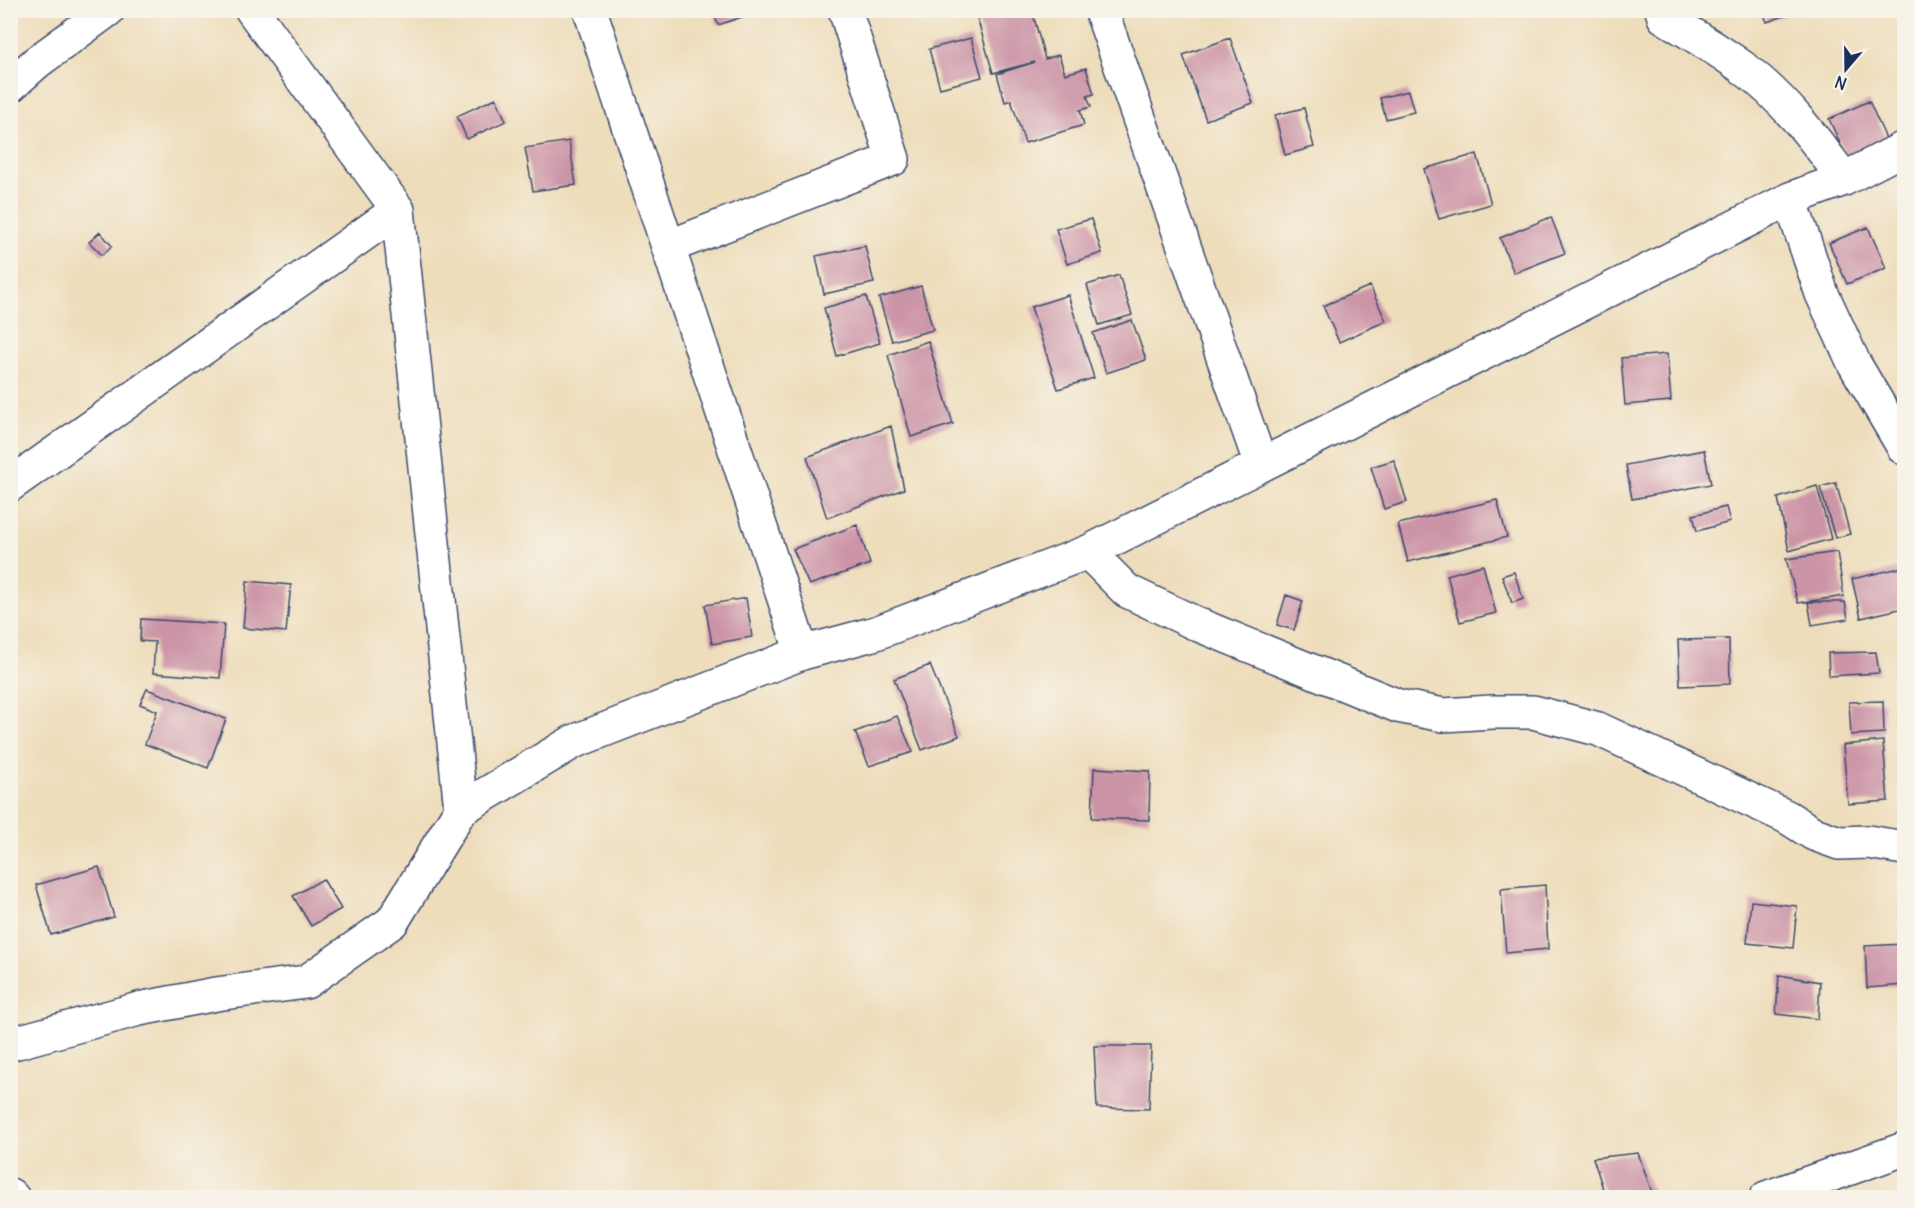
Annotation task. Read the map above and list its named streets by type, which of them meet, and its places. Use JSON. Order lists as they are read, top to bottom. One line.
{"north":"bottom"}
